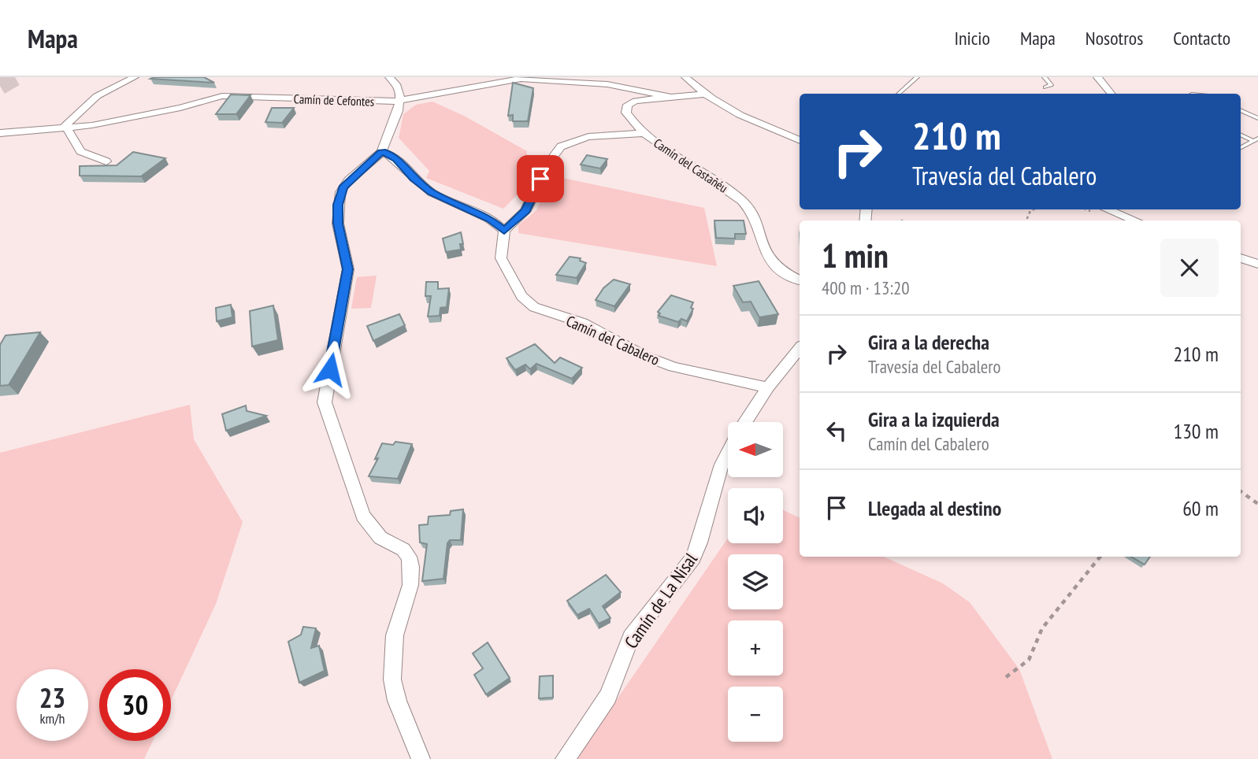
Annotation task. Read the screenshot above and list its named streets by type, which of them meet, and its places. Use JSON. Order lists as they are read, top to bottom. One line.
{"streets":{"street":["Camín de Cefontes","Camín del Castañéu","Camín del Cabalero","Camín de La Nisal"]},"crossings":[["Camín de Cefontes","Camín del Castañéu"],["Camín del Cabalero","Camín de La Nisal"]],"north":"left","page":{"header":"Mapa","nav":["Inicio","Mapa","Nosotros","Contacto"],"turn":["210 m","Travesía del Cabalero"],"heading":["1 min","400 m · 13:20"],"list":[{"name":"Gira a la derecha","note":"Travesía del Cabalero","value":"210 m"},{"name":"Gira a la izquierda","note":"Camín del Cabalero","value":"130 m"},{"name":"Llegada al destino","value":"60 m"}],"map_buttons":["+","−"],"speed":"23 km/h","limit":"30"}}
